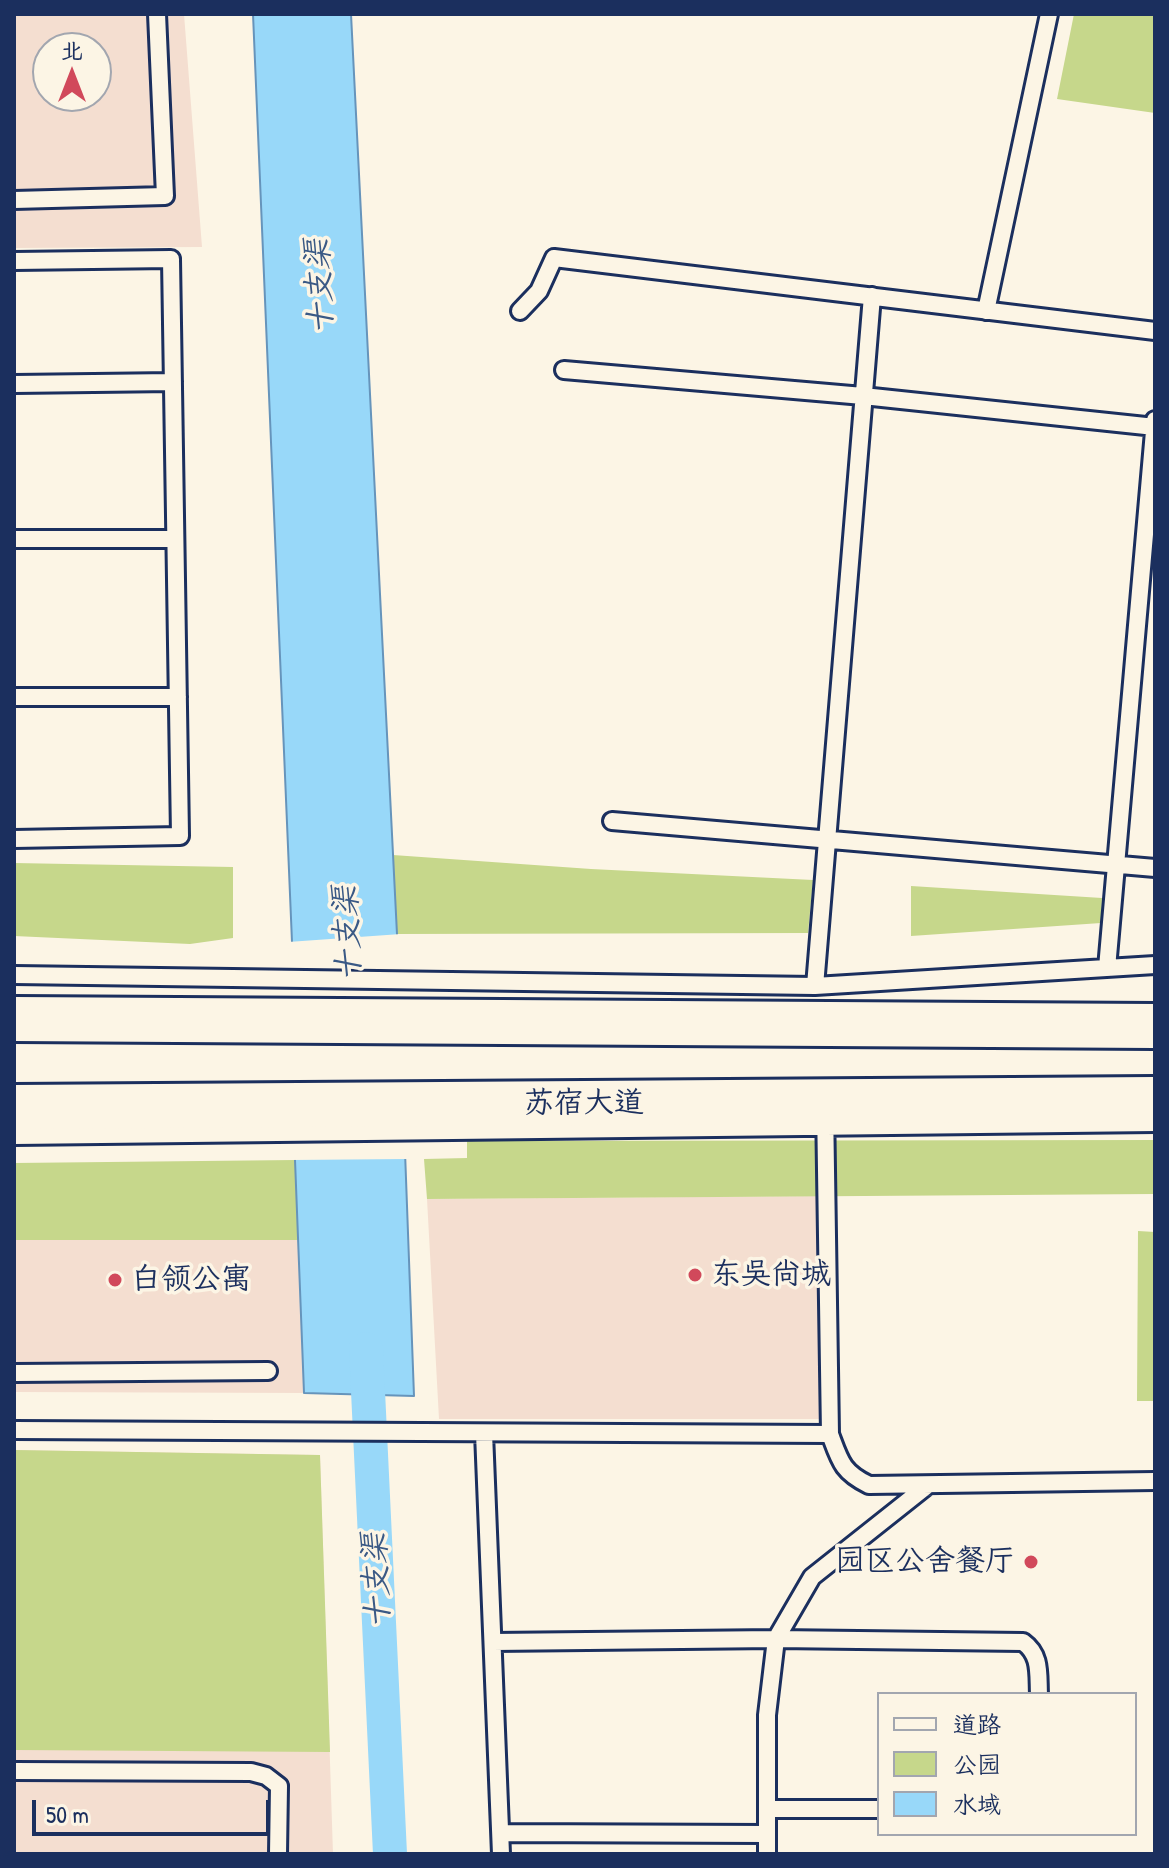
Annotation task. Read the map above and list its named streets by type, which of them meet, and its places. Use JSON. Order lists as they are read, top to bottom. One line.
{"streets":{"main road":["苏宿大道"]},"water":["十支渠"],"places":["东吴尚城","白领公寓","园区公舍餐厅"],"legend":["道路","公园","水域"],"scale_bar":"50 m","north":"top"}
